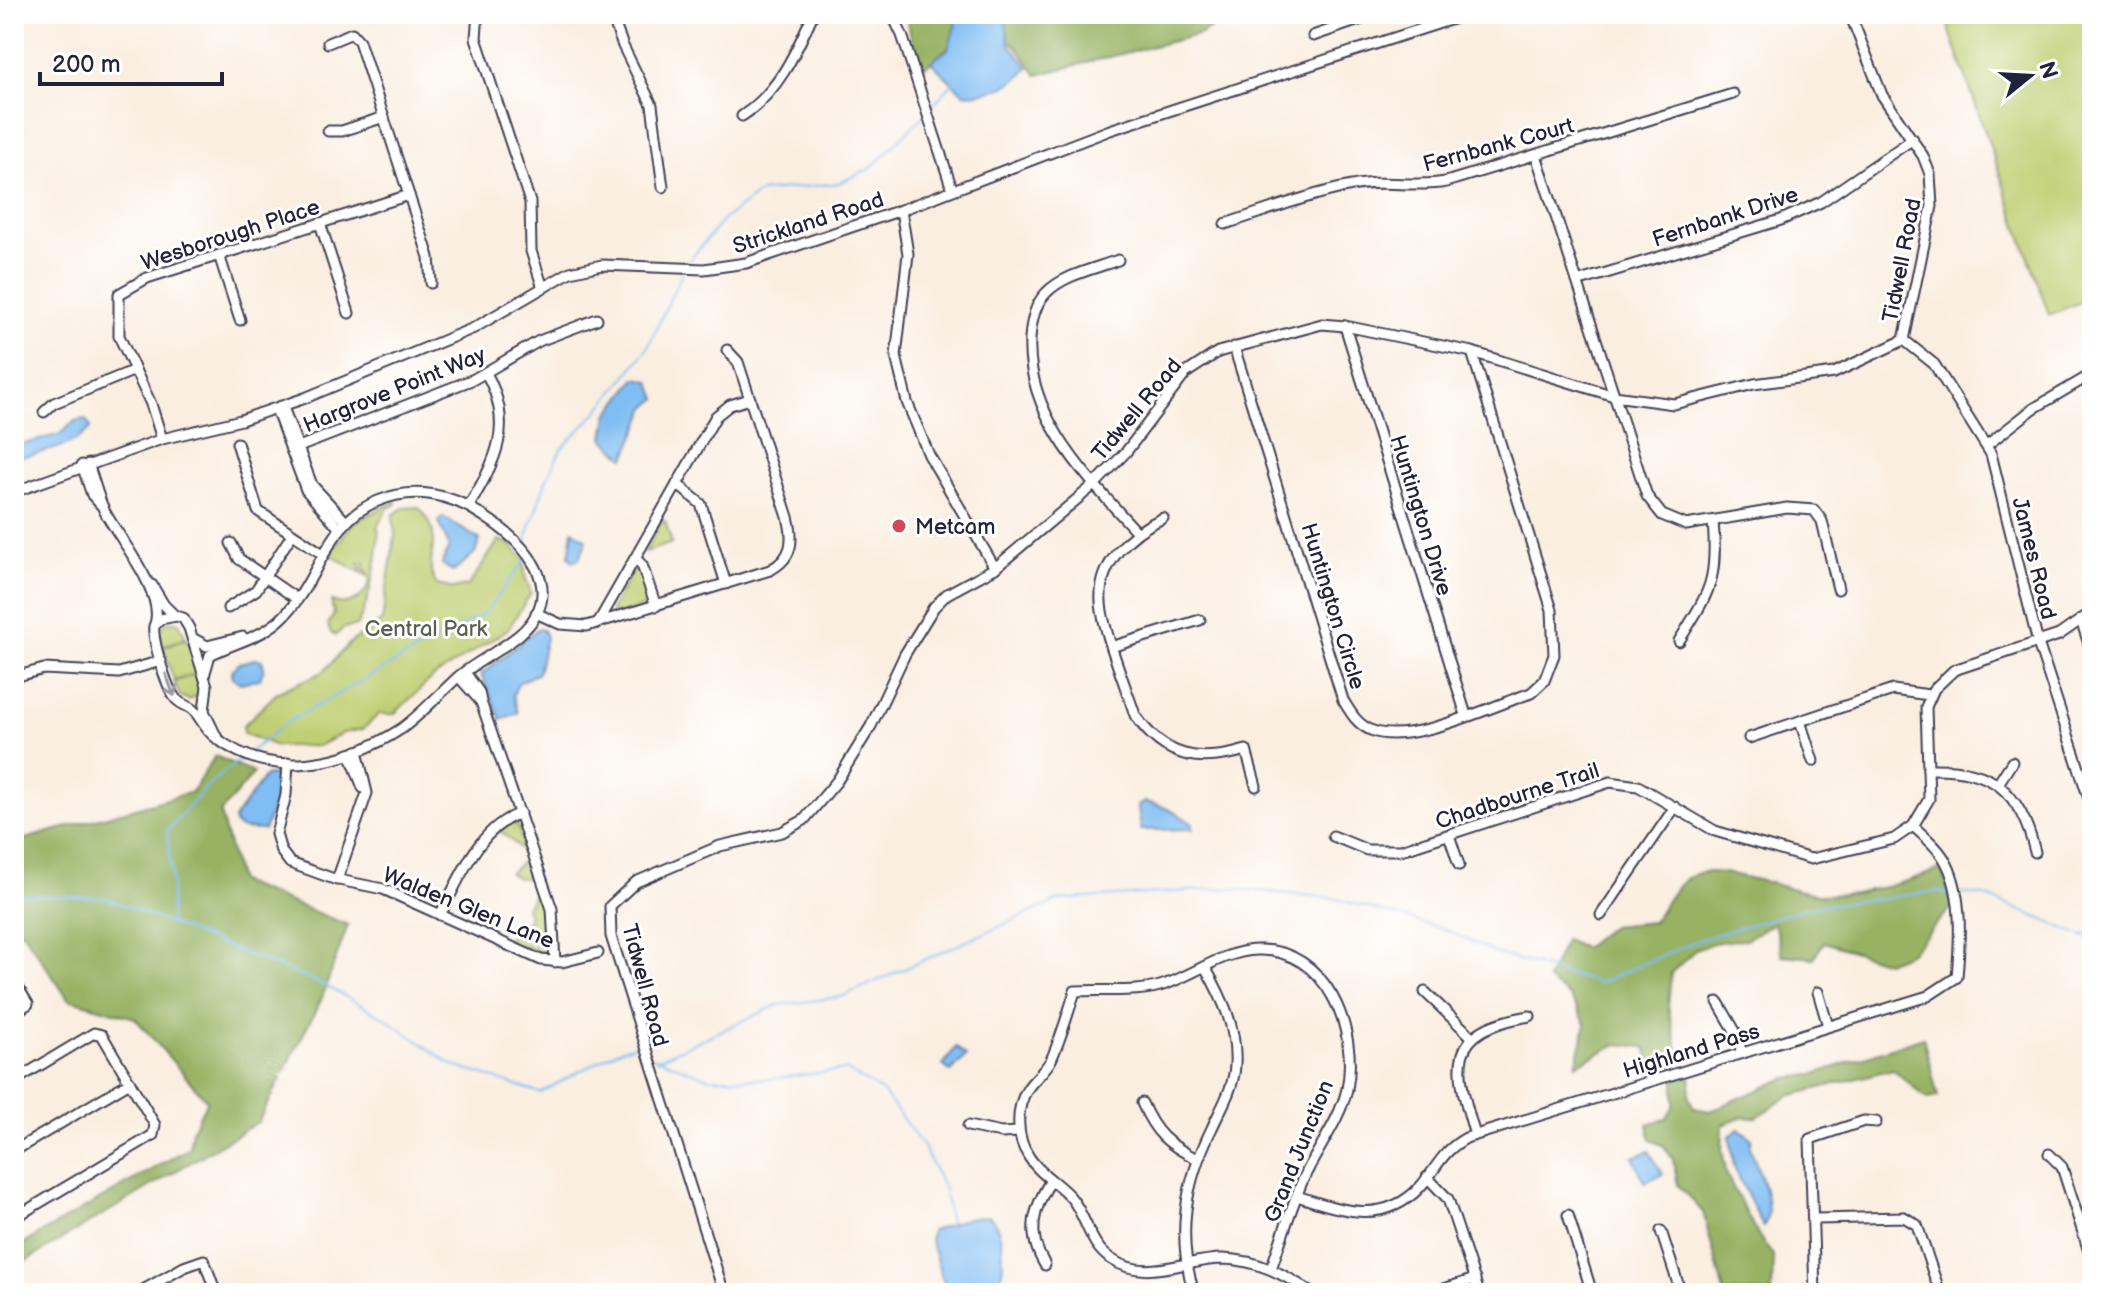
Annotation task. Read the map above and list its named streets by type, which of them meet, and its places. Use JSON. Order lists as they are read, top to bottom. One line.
{"streets":{"street":["Fernbank Court","Fernbank Drive","Strickland Road","Wesborough Place","Tidwell Road","Hargrove Point Way","Huntington Drive","James Road","Huntington Circle","Chadbourne Trail","Walden Glen Lane","Highland Pass","Grand Junction"]},"crossings":[["Fernbank Drive","Tidwell Road"],["Strickland Road","Wesborough Place"],["Tidwell Road","Huntington Drive"],["Tidwell Road","James Road"],["Tidwell Road","Huntington Circle"],["Huntington Drive","Huntington Circle"],["Chadbourne Trail","Highland Pass"],["Highland Pass","Grand Junction"]],"parks":["Central Park"],"places":["Metcam"],"scale_bar":"200 m","north":"right"}
